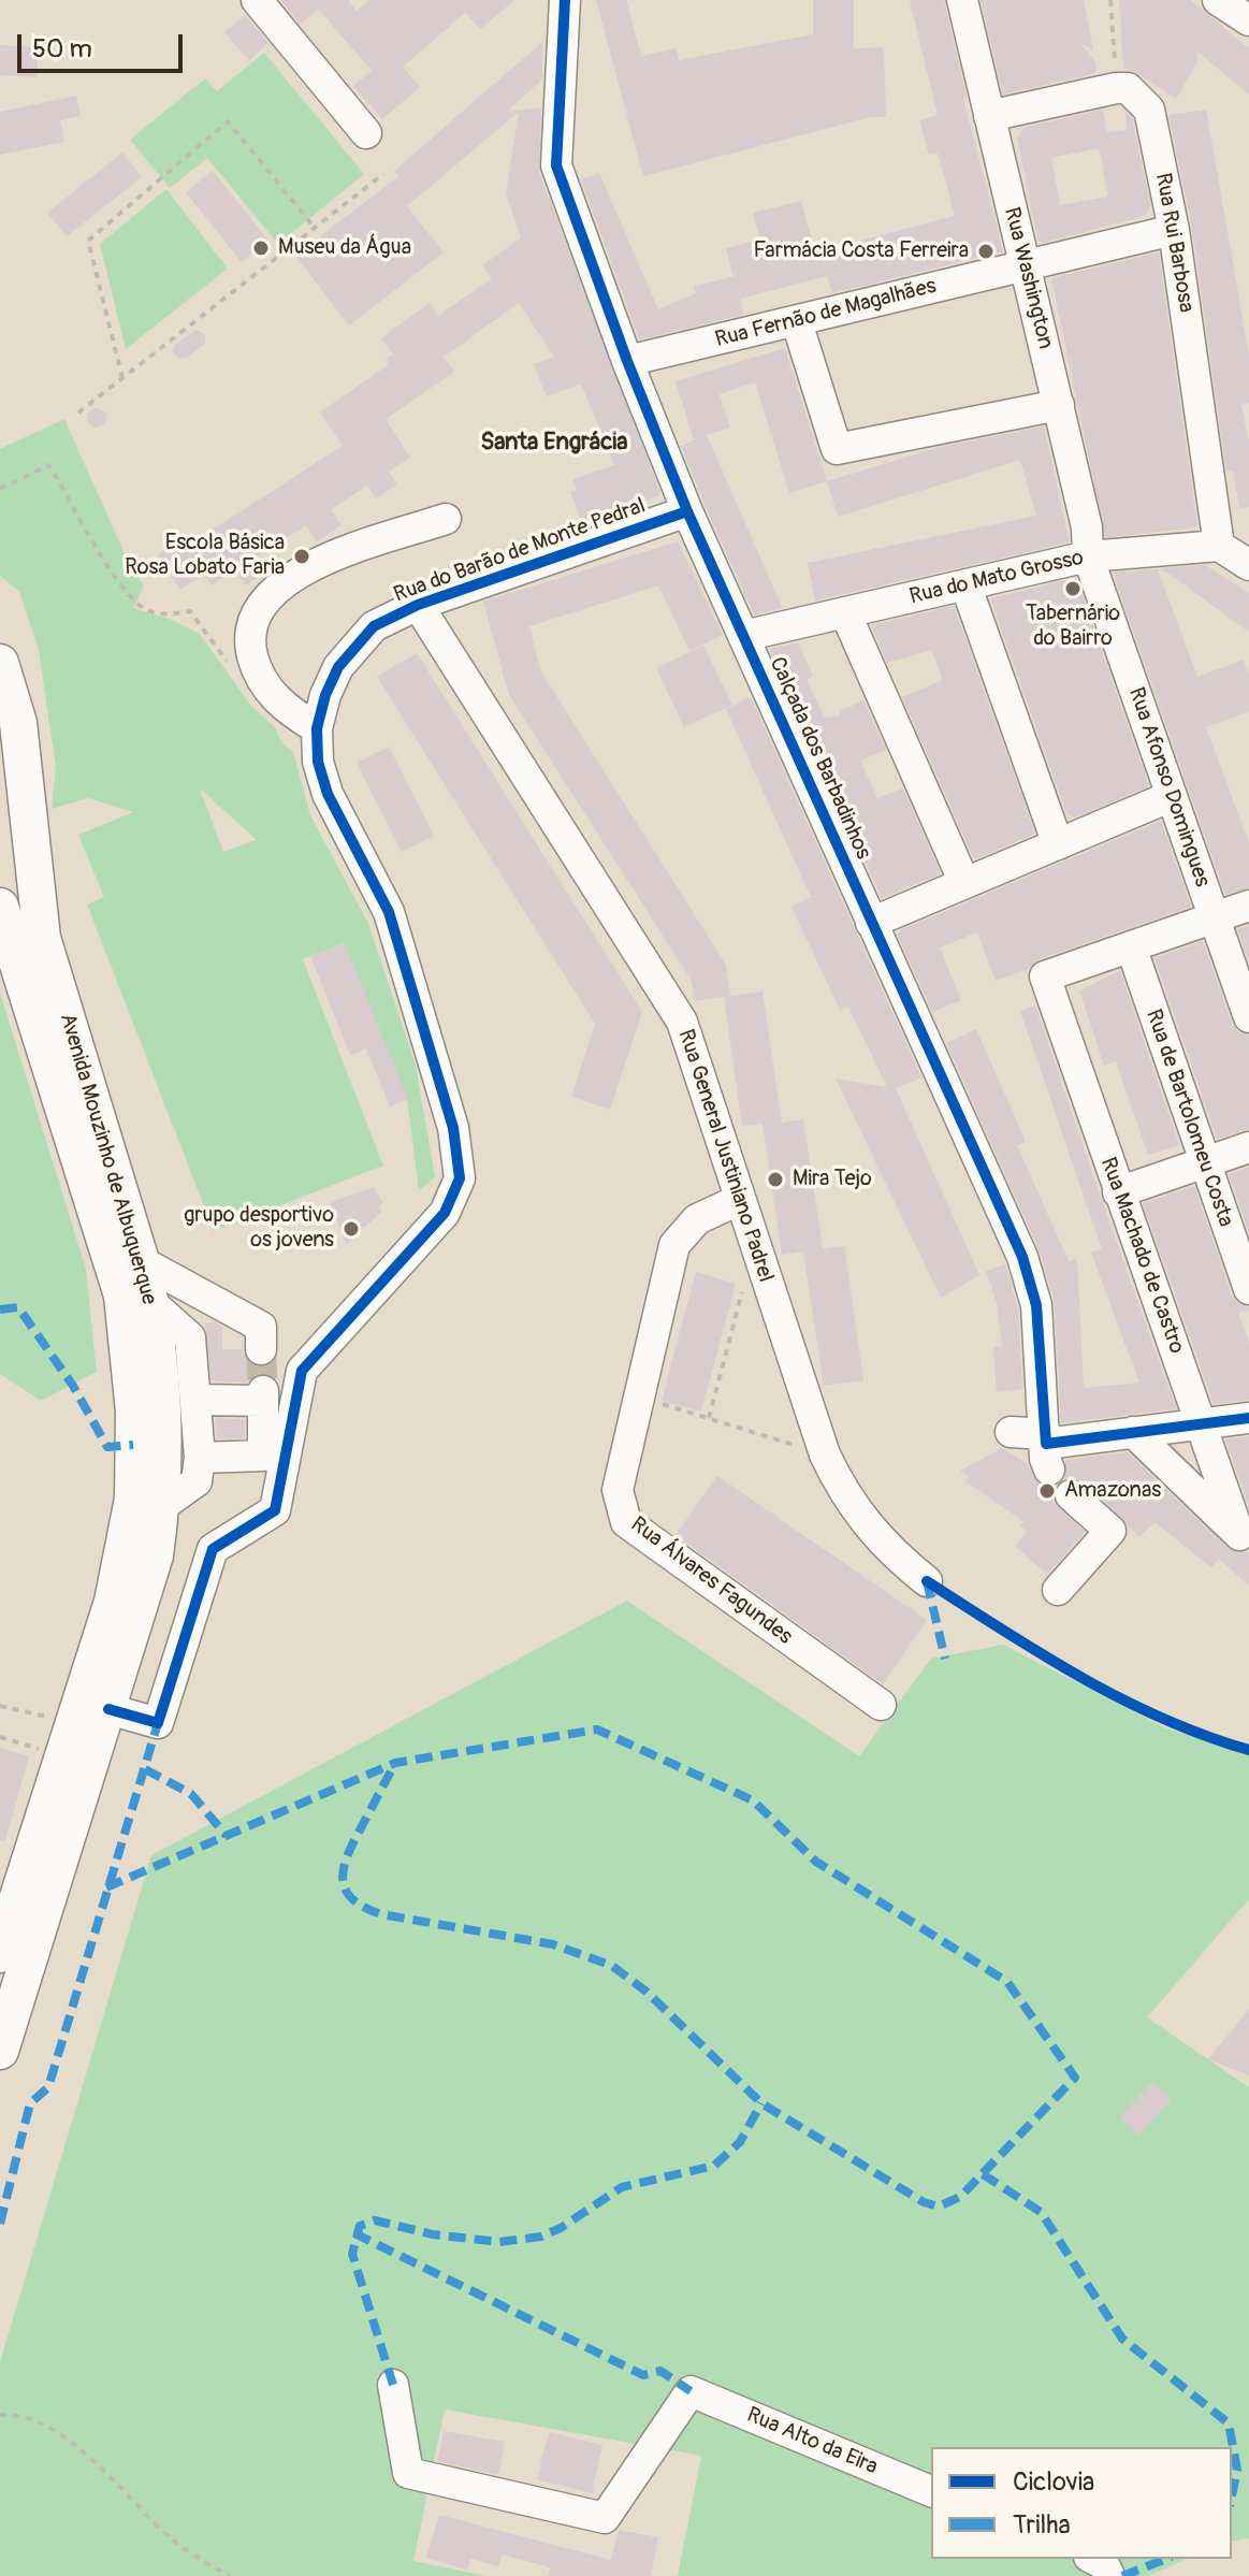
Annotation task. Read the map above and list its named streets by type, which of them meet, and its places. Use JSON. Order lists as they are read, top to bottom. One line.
{"streets":{"main road":["Avenida Mouzinho de Albuquerque"],"street":["Rua Rui Barbosa","Rua Washington","Rua Fernão de Magalhães","Rua do Barão de Monte Pedral","Rua do Mato Grosso","Calçada dos Barbadinhos","Rua Afonso Domingues","Rua de Bartolomeu Costa","Rua General Justiniano Padrel","Rua Machado de Castro","Rua Álvares Fagundes","Rua Alto da Eira"]},"crossings":[["Rua Rui Barbosa","Rua Fernão de Magalhães"],["Rua Rui Barbosa","Rua do Mato Grosso"],["Rua Washington","Rua Fernão de Magalhães"],["Rua Washington","Rua do Mato Grosso"],["Rua Washington","Rua Afonso Domingues"],["Rua Fernão de Magalhães","Calçada dos Barbadinhos"],["Rua do Barão de Monte Pedral","Calçada dos Barbadinhos"],["Rua do Barão de Monte Pedral","Rua General Justiniano Padrel"],["Rua do Barão de Monte Pedral","Avenida Mouzinho de Albuquerque"],["Rua do Mato Grosso","Calçada dos Barbadinhos"],["Rua do Mato Grosso","Rua Afonso Domingues"],["Rua de Bartolomeu Costa","Rua Machado de Castro"],["Rua General Justiniano Padrel","Rua Álvares Fagundes"]],"districts":["Santa Engrácia"],"places":["Museu da Água","Farmácia Costa Ferreira","Escola Básica Rosa Lobato Faria","Tabernário do Bairro","Mira Tejo","grupo desportivo os jovens","Amazonas"],"legend":["Ciclovia","Trilha"],"scale_bar":"50 m"}
